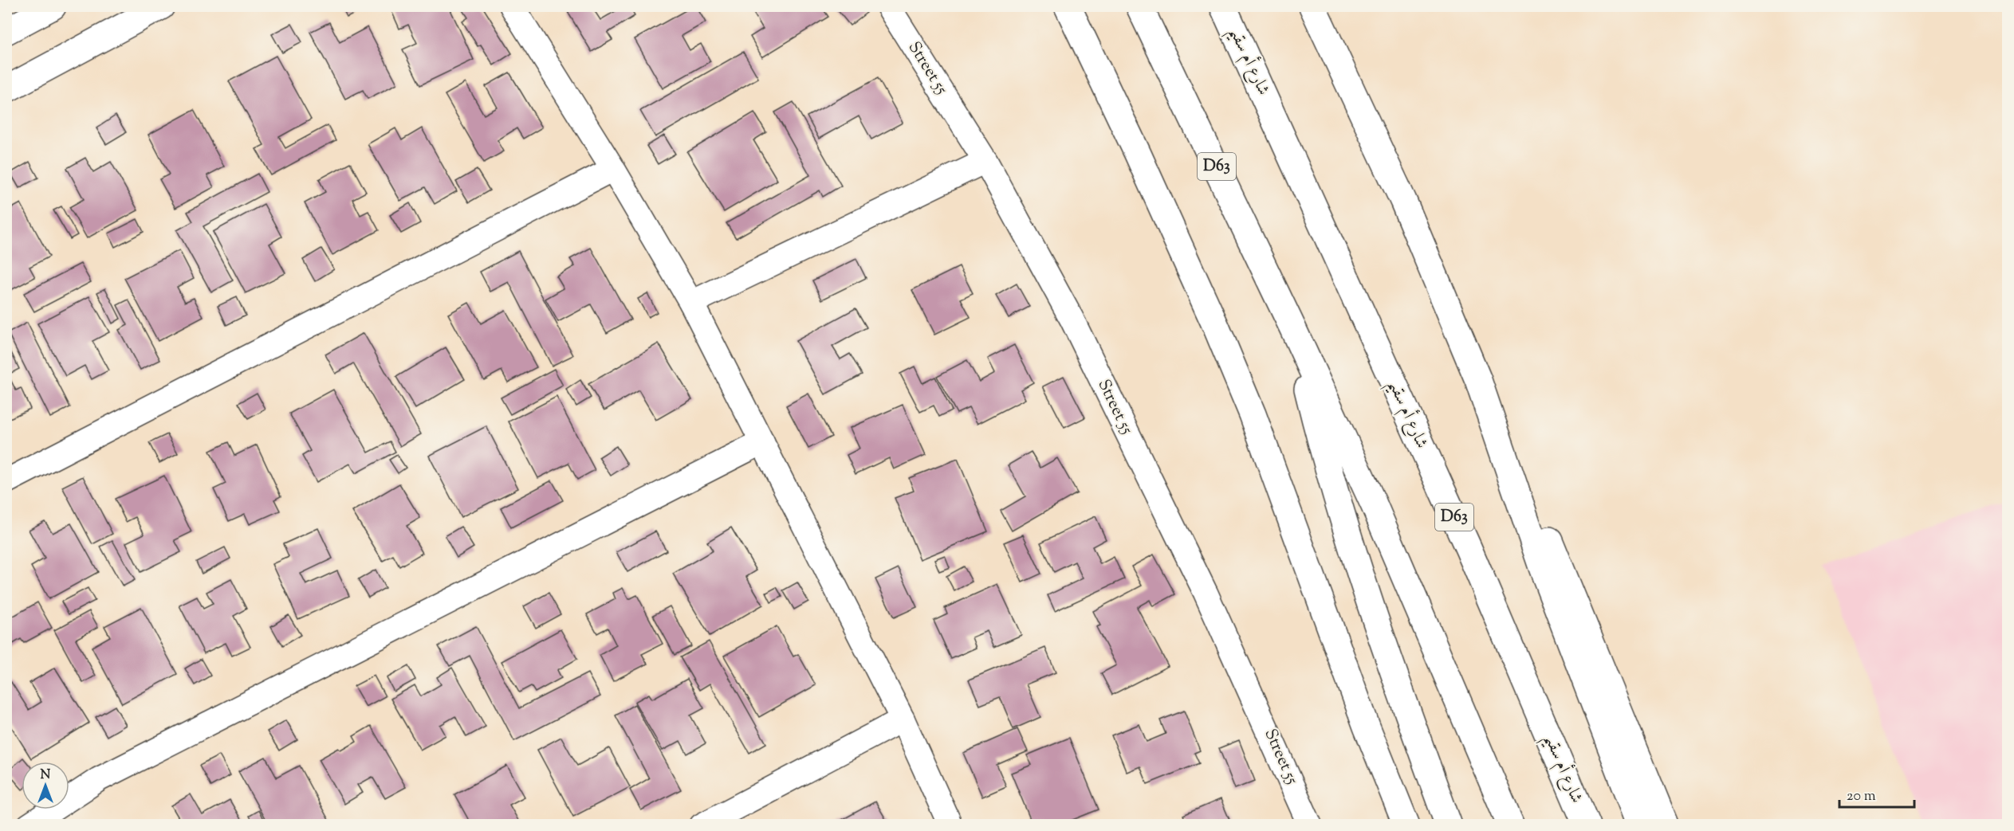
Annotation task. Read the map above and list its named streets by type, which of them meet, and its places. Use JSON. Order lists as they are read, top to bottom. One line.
{"streets":{"main road":["شارع أم سقيم","D63"],"street":["Street 55"]},"scale_bar":"20 m","north":"top"}
